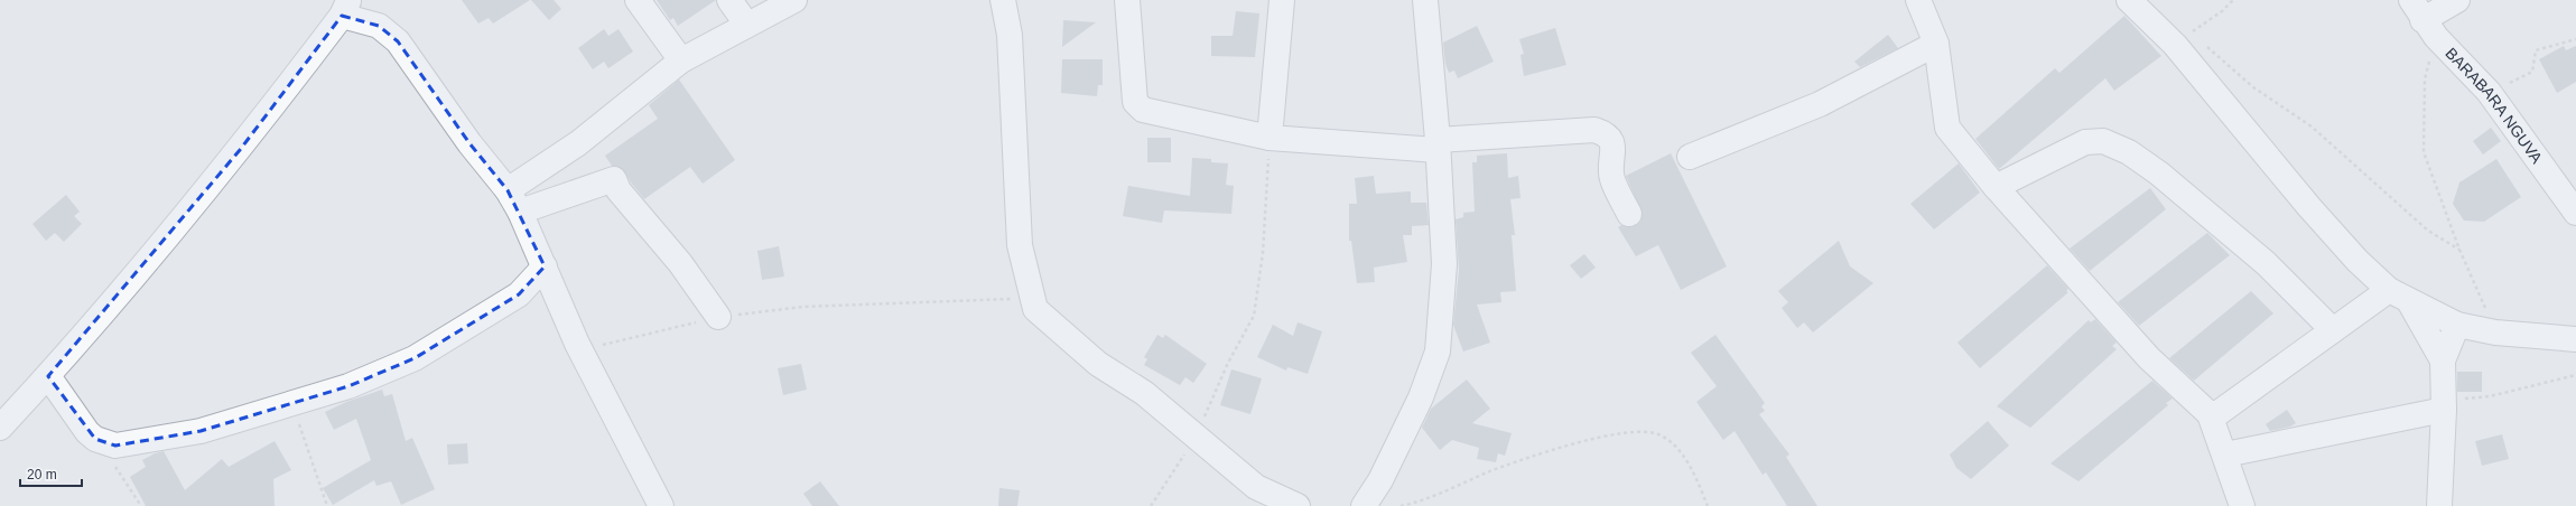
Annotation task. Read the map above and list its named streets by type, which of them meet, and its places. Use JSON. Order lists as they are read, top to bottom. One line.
{"streets":{"street":["BARABARA NGUVA"]},"scale_bar":"20 m"}
